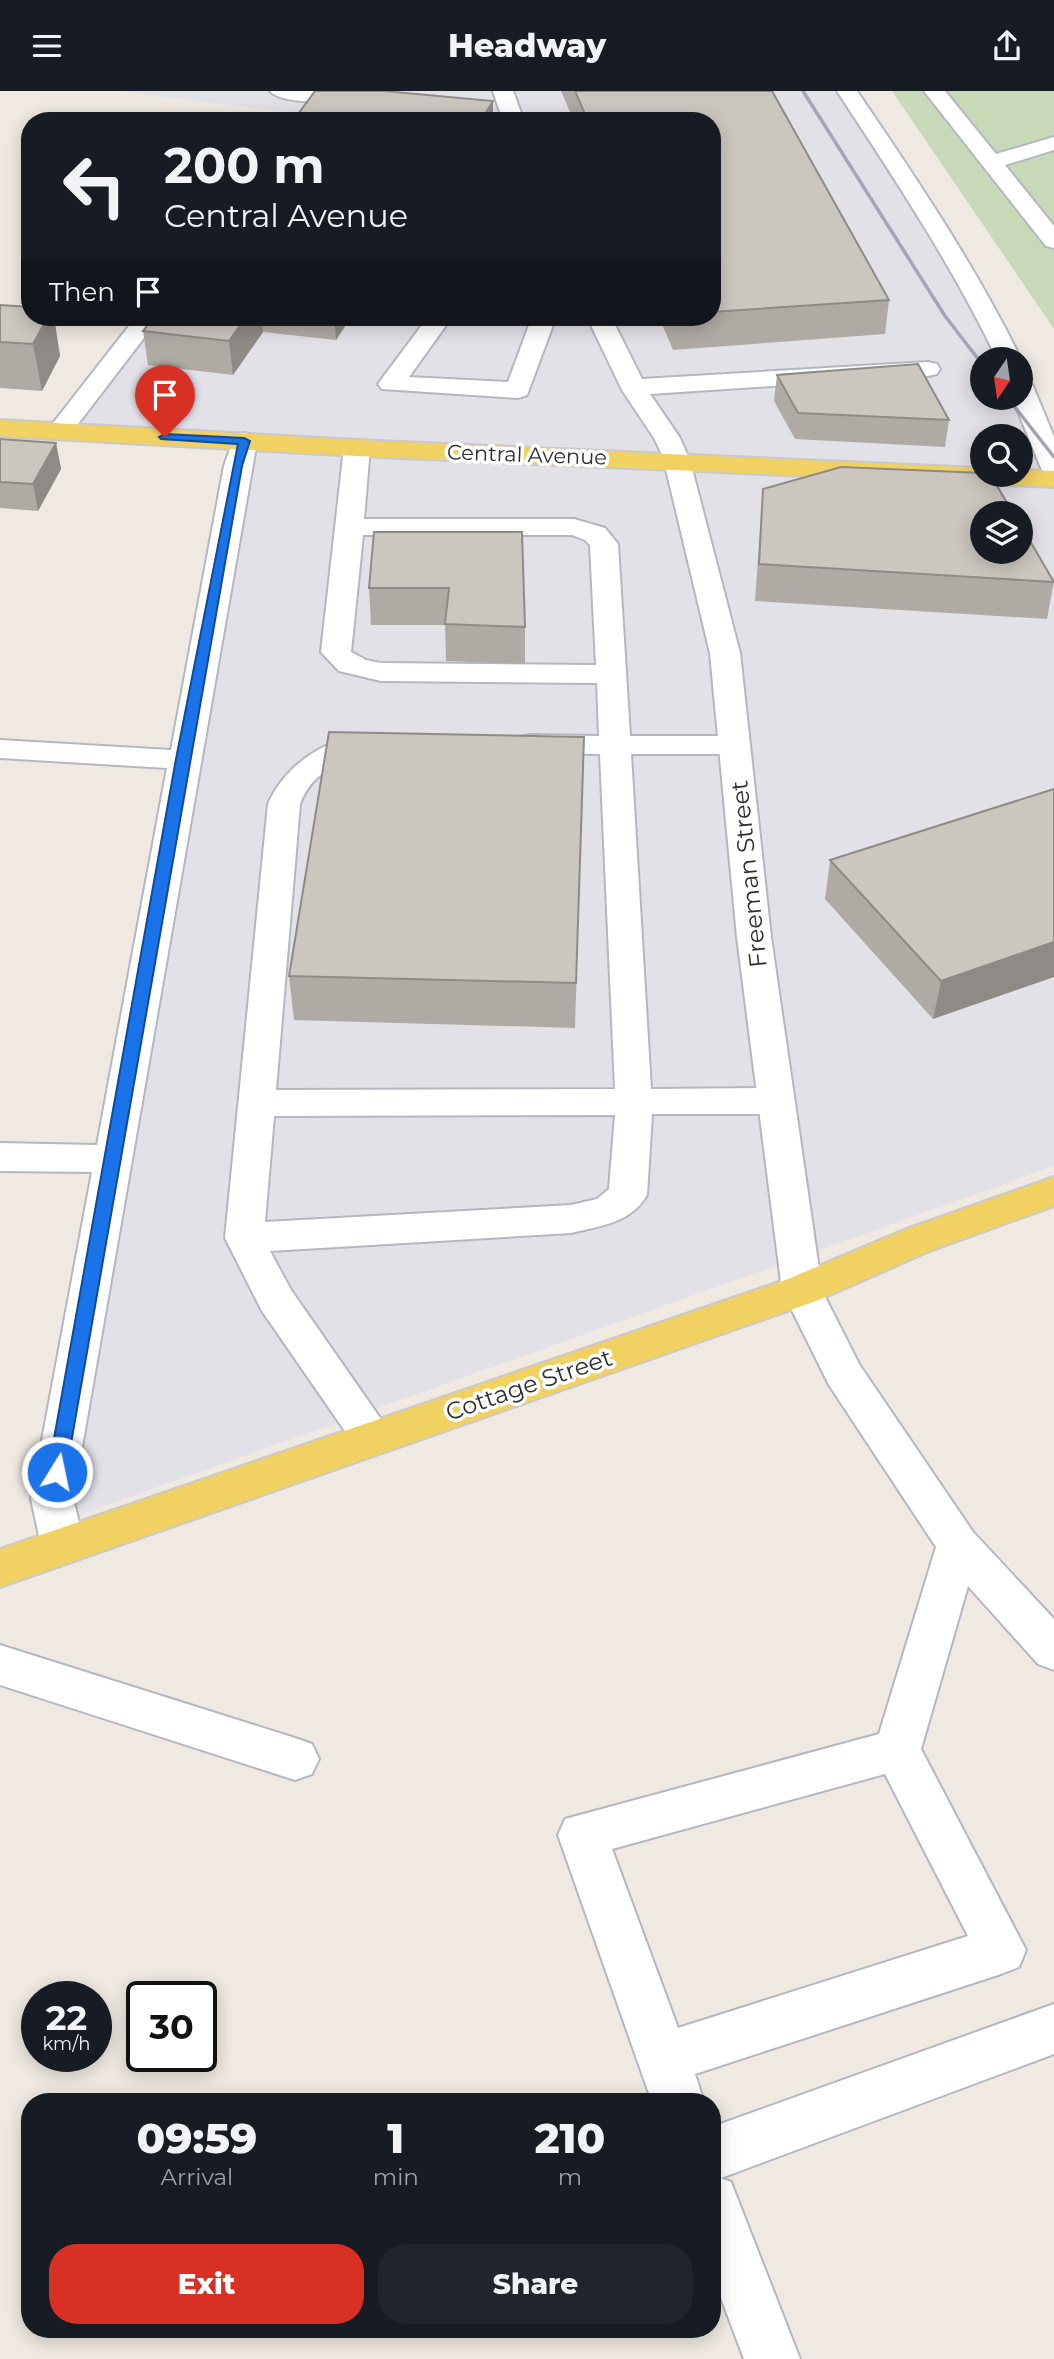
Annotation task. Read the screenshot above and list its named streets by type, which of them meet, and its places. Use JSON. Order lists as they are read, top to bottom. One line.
{"streets":{"main road":["Central Avenue","Cottage Street"],"street":["Freeman Street"]},"crossings":[["Central Avenue","Freeman Street"],["Freeman Street","Cottage Street"]],"north":"bottom","page":{"header":"Headway","turn":["200 m","Central Avenue"],"then":"Then","speed":"22 km/h","limit":"30","eta":["09:59","Arrival","1","min","210","m"],"buttons":["Exit","Share"]}}
